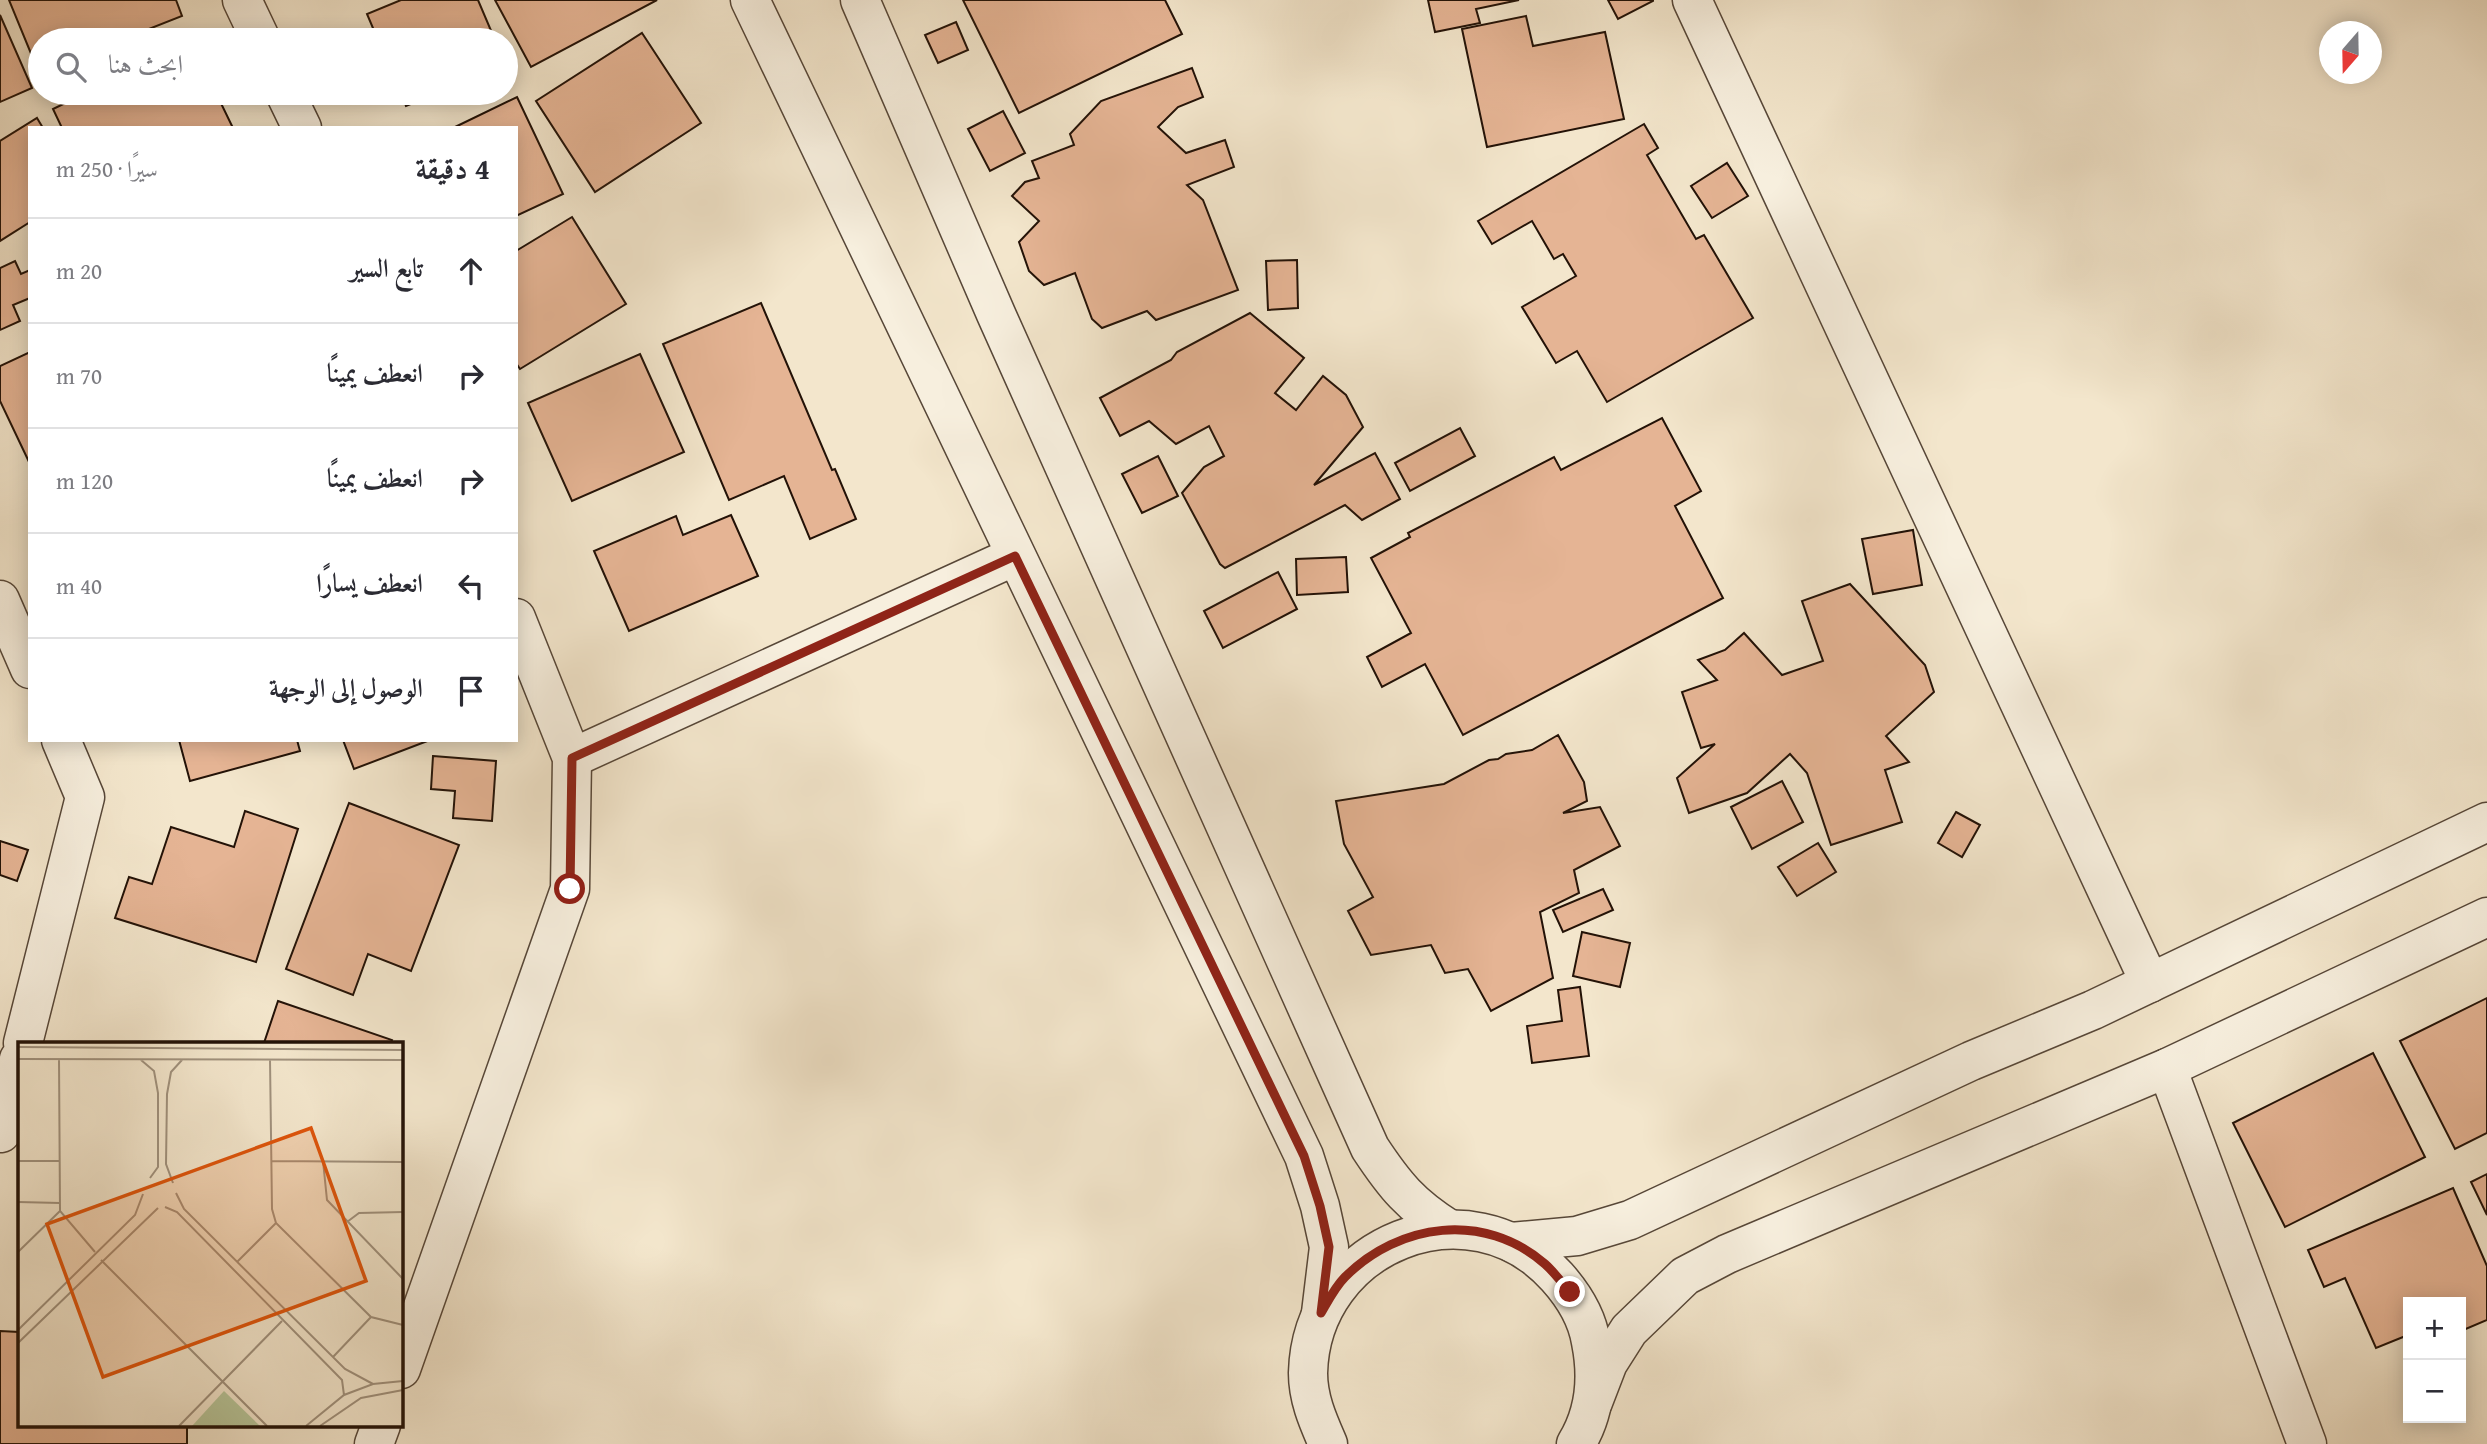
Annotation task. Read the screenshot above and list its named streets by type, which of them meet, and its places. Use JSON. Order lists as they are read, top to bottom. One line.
{"north":"bottom","page":{"search":"ابحث هنا","heading":["4 دقيقة","سيرًا · 250 m"],"list":[["تابع السير","20 m"],["انعطف يمينًا","70 m"],["انعطف يمينًا","120 m"],["انعطف يسارًا","40 m"],"الوصول إلى الوجهة"],"map_buttons":["+","−"]}}
